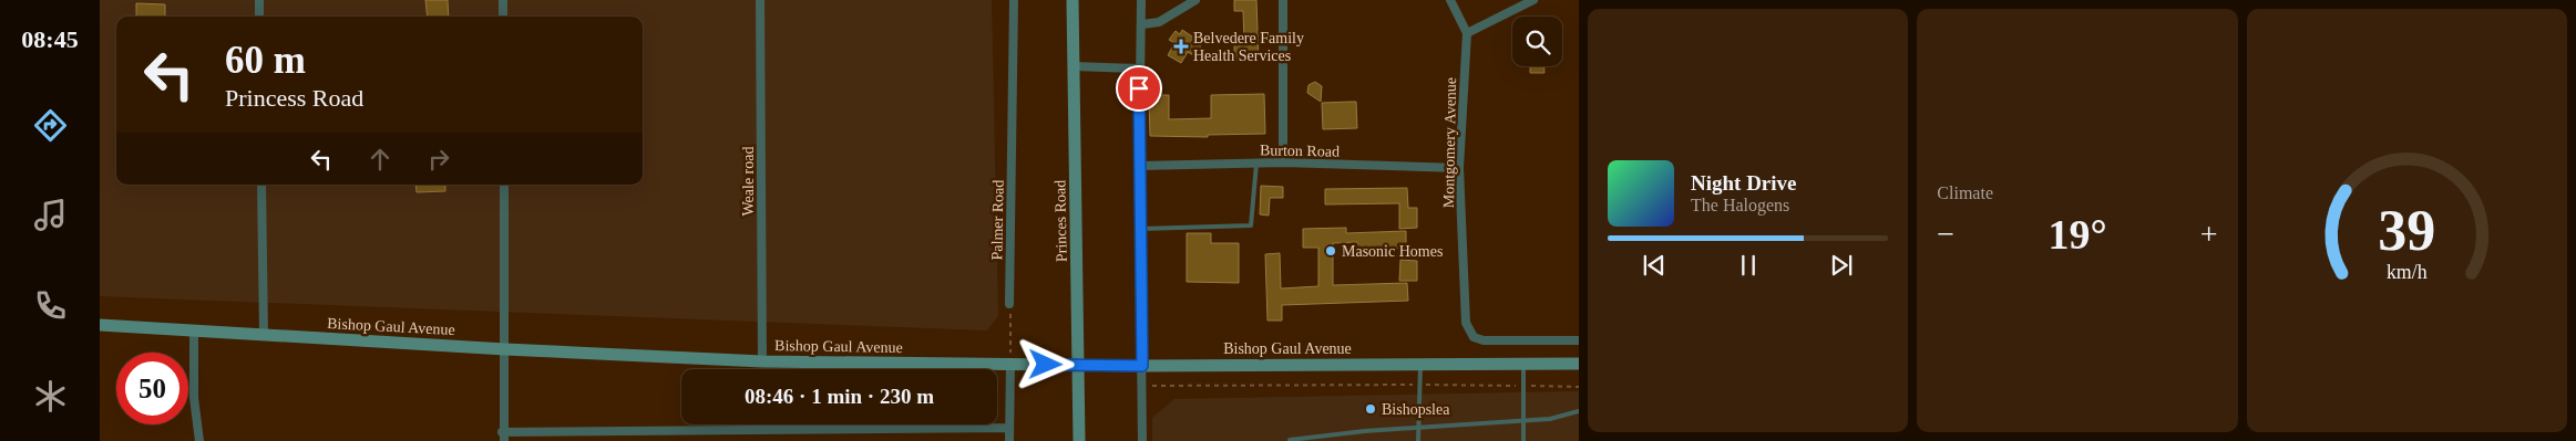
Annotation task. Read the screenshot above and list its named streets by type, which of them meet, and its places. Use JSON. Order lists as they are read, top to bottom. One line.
{"streets":{"main road":["Princes Road","Bishop Gaul Avenue"],"street":["Montgomery Avenue","Burton Road","Weale road","Palmer Road"]},"crossings":[["Montgomery Avenue","Burton Road"],["Weale road","Bishop Gaul Avenue"],["Princes Road","Bishop Gaul Avenue"]],"places":{"health":["Belvedere Family Health Services"],"other":["Masonic Homes","Bishopslea"]},"page":{"tabs":"08:45","tile":"Climate","turn":["60 m","Princess Road"],"song":["Night Drive","The Halogens"],"heat":["−","19°","+"],"limit":"50","trip":"08:46 · 1 min · 230 m","gauge":["39","km/h"]}}
